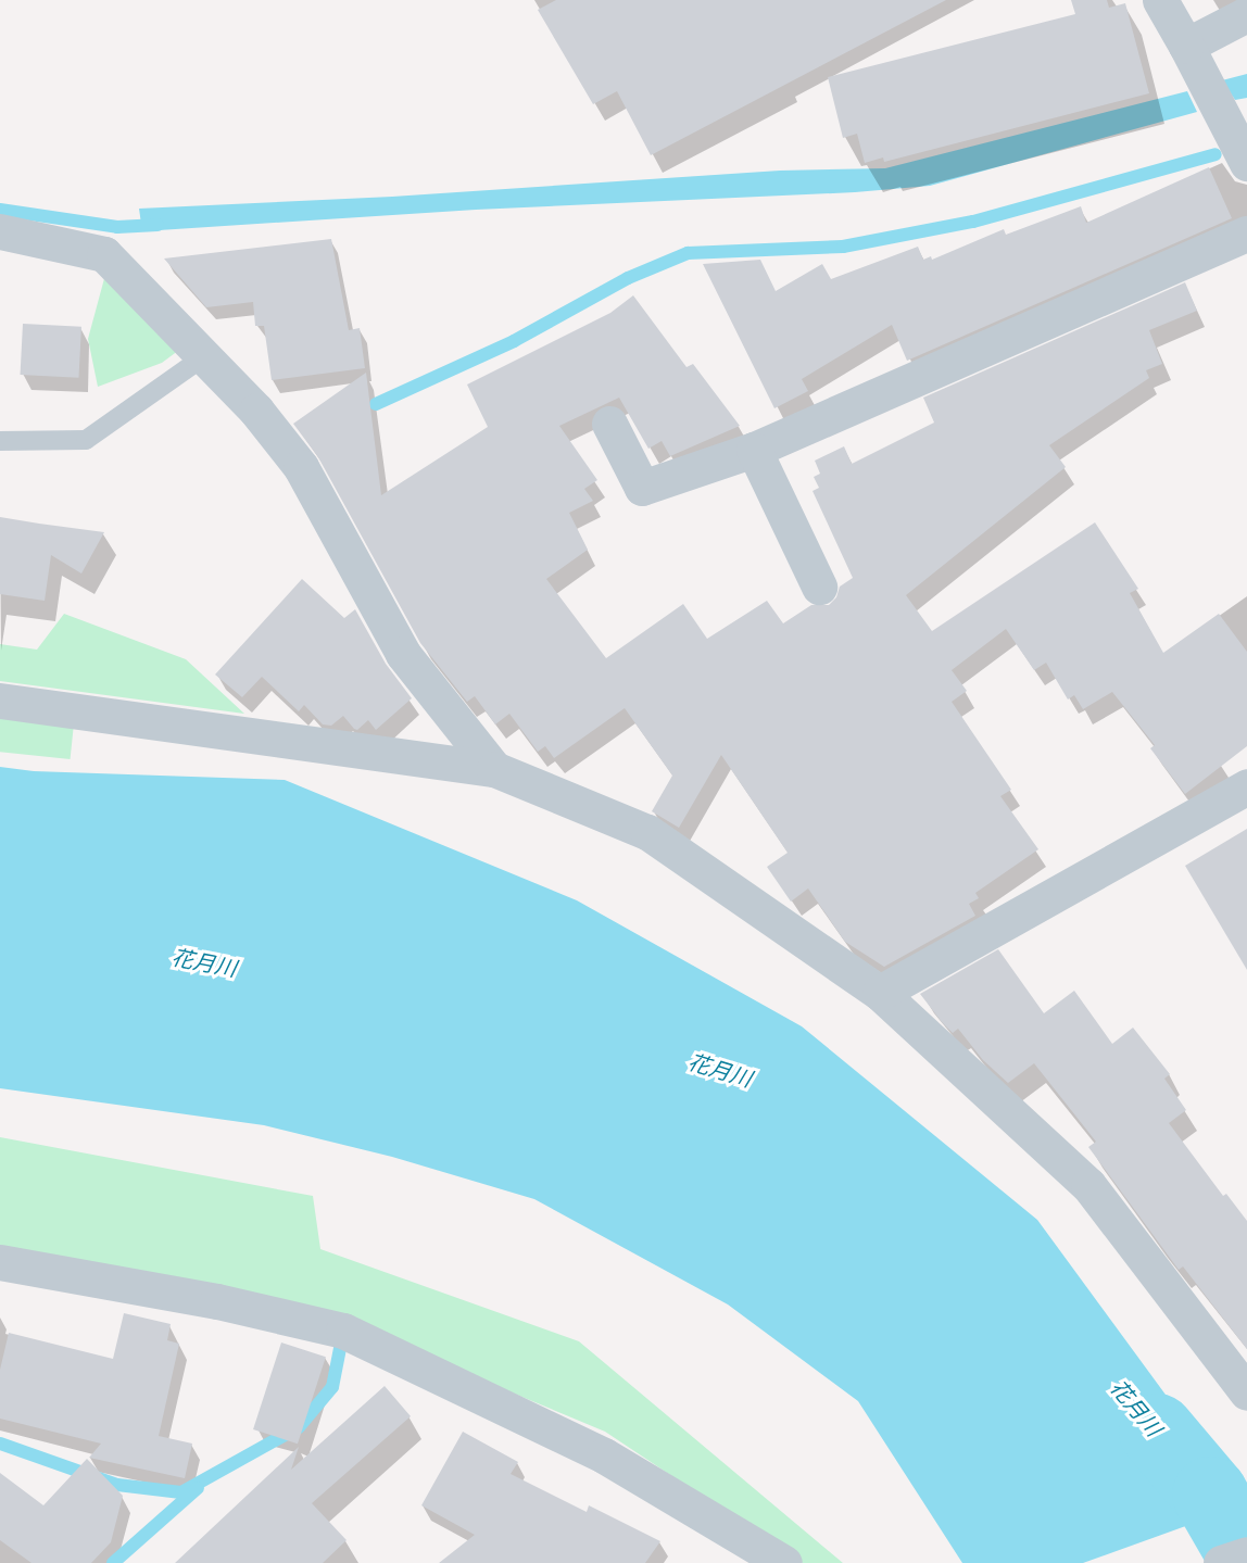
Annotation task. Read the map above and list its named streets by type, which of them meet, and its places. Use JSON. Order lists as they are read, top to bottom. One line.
{"water":["花月川"]}
